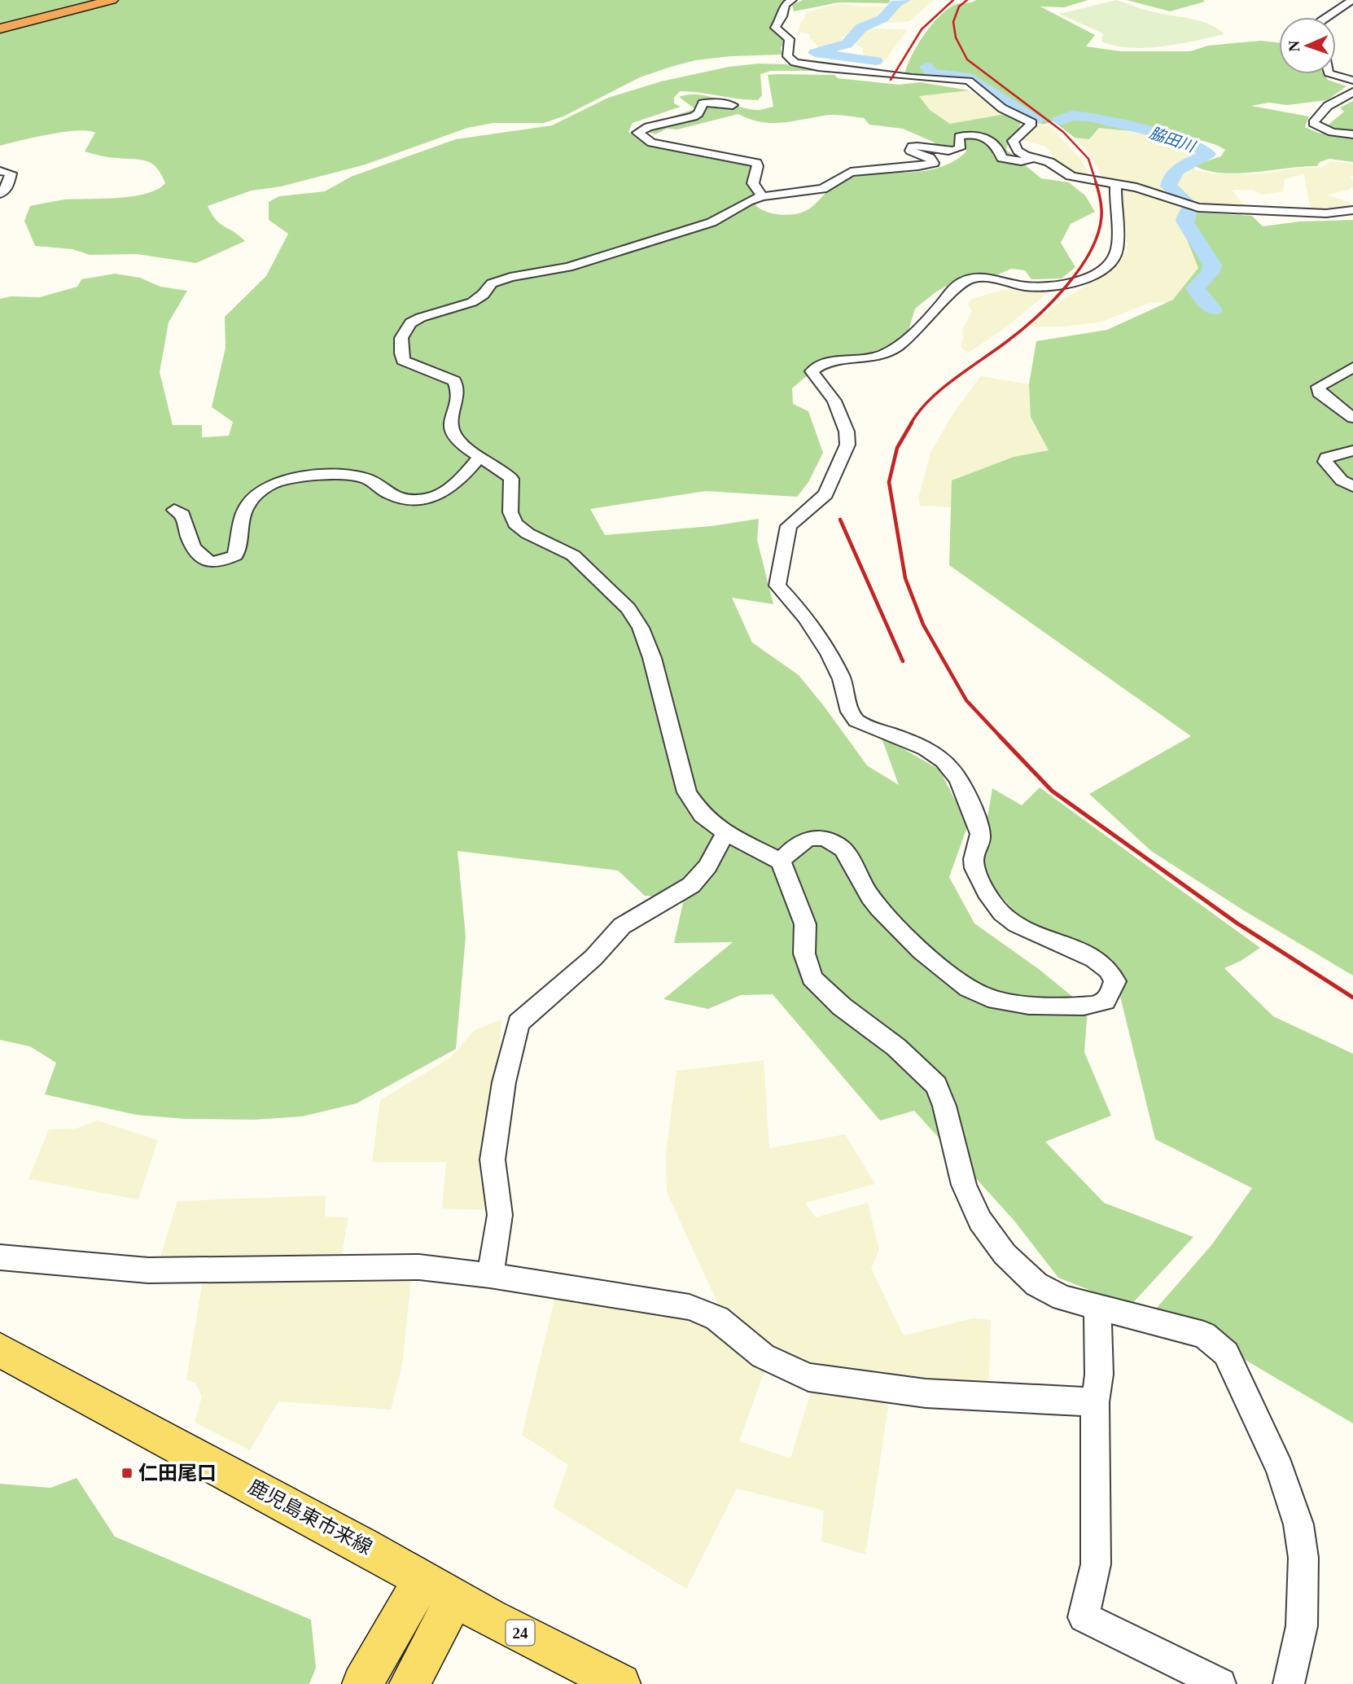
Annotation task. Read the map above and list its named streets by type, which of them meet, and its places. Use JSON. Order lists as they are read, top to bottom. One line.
{"streets":{"main road":["鹿児島東市来線","24"]},"water":["脇田川"],"places":{"transit":["仁田尾口"]},"north":"left"}
